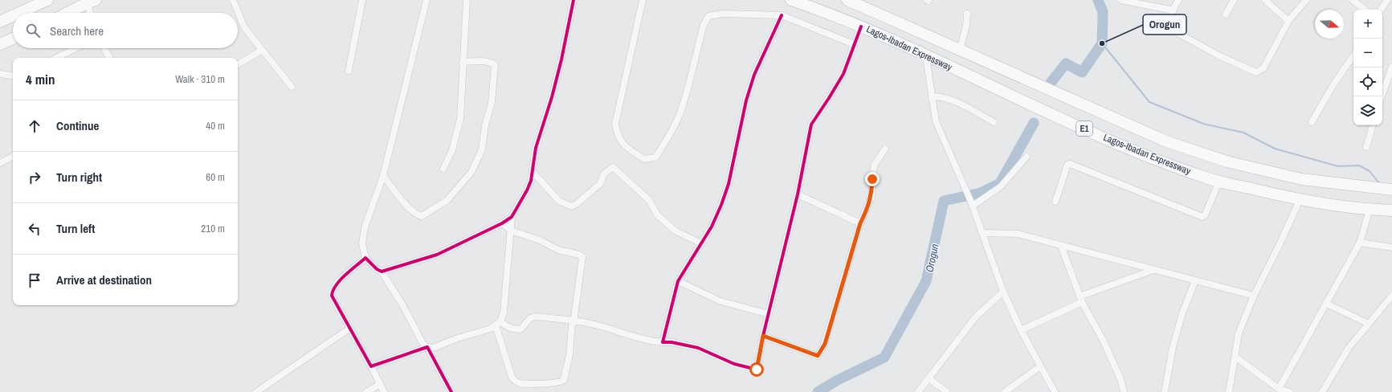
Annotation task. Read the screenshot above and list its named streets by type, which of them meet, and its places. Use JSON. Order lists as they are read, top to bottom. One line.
{"streets":{"highway":["Lagos-Ibadan Expressway","E1"]},"water":["Orogun"],"places":["Orogun"],"north":"right","page":{"map_buttons":["+","−"],"search":"Search here","heading":["4 min","Walk · 310 m"],"list":[["Continue","40 m"],["Turn right","60 m"],["Turn left","210 m"],"Arrive at destination"]}}
